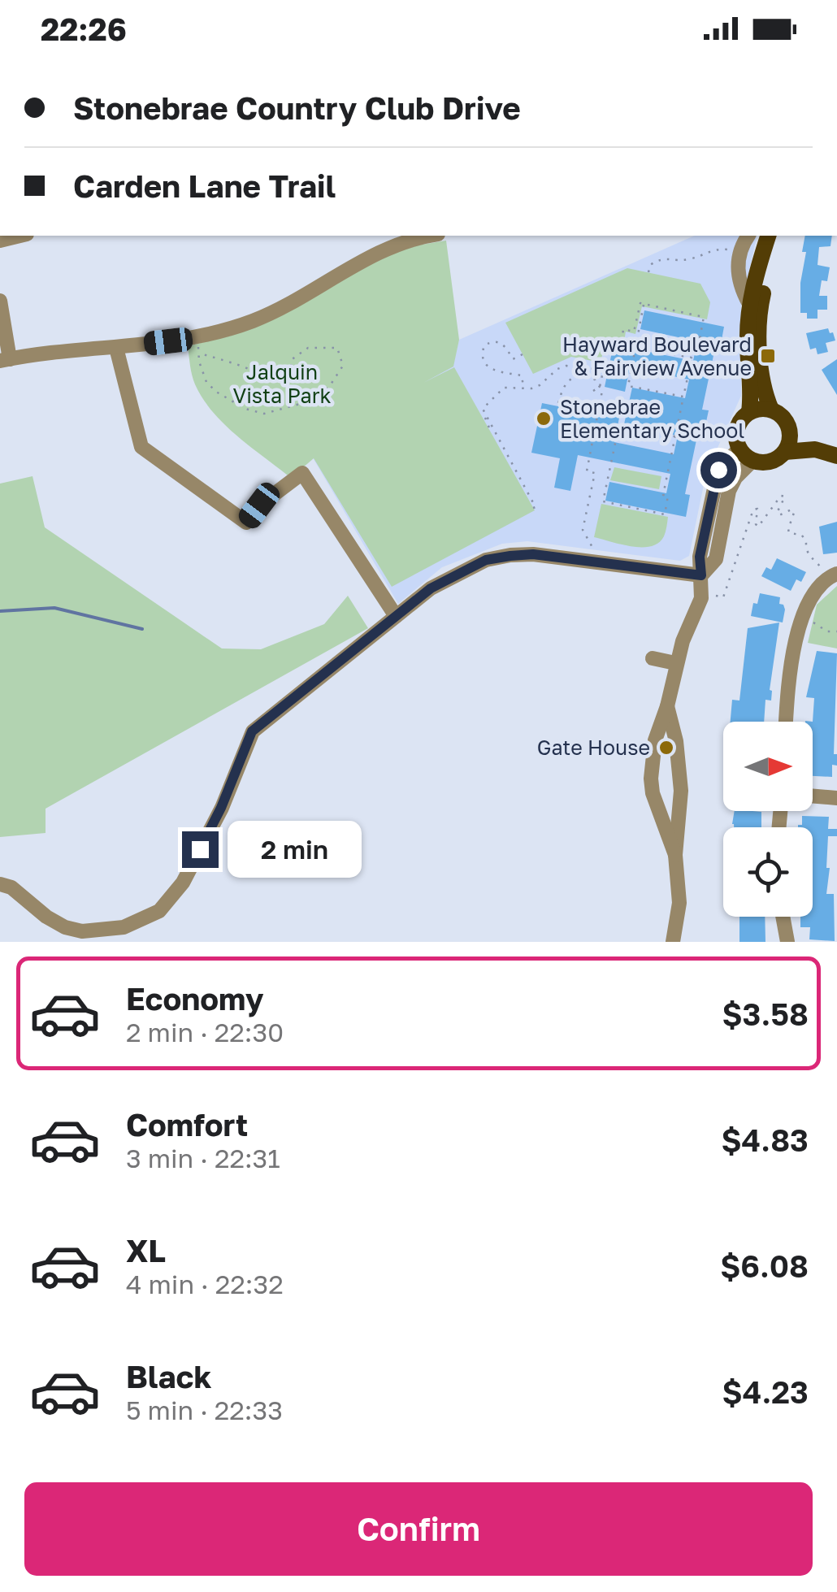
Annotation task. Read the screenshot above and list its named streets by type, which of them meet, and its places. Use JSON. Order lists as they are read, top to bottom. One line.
{"parks":["Jalquin Vista Park"],"places":{"transit":["Hayward Boulevard & Fairview Avenue"],"other":["Stonebrae Elementary School","Gate House"]},"north":"right","page":{"status":"22:26","banner":["Stonebrae Country Club Drive","Carden Lane Trail"],"bubble":"2 min","list":[{"name":"Economy","note":"2 min · 22:30","value":"$3.58"},{"name":"Comfort","note":"3 min · 22:31","value":"$4.83"},{"name":"XL","note":"4 min · 22:32","value":"$6.08"},{"name":"Black","note":"5 min · 22:33","value":"$4.23"}],"buttons":"Confirm"}}
